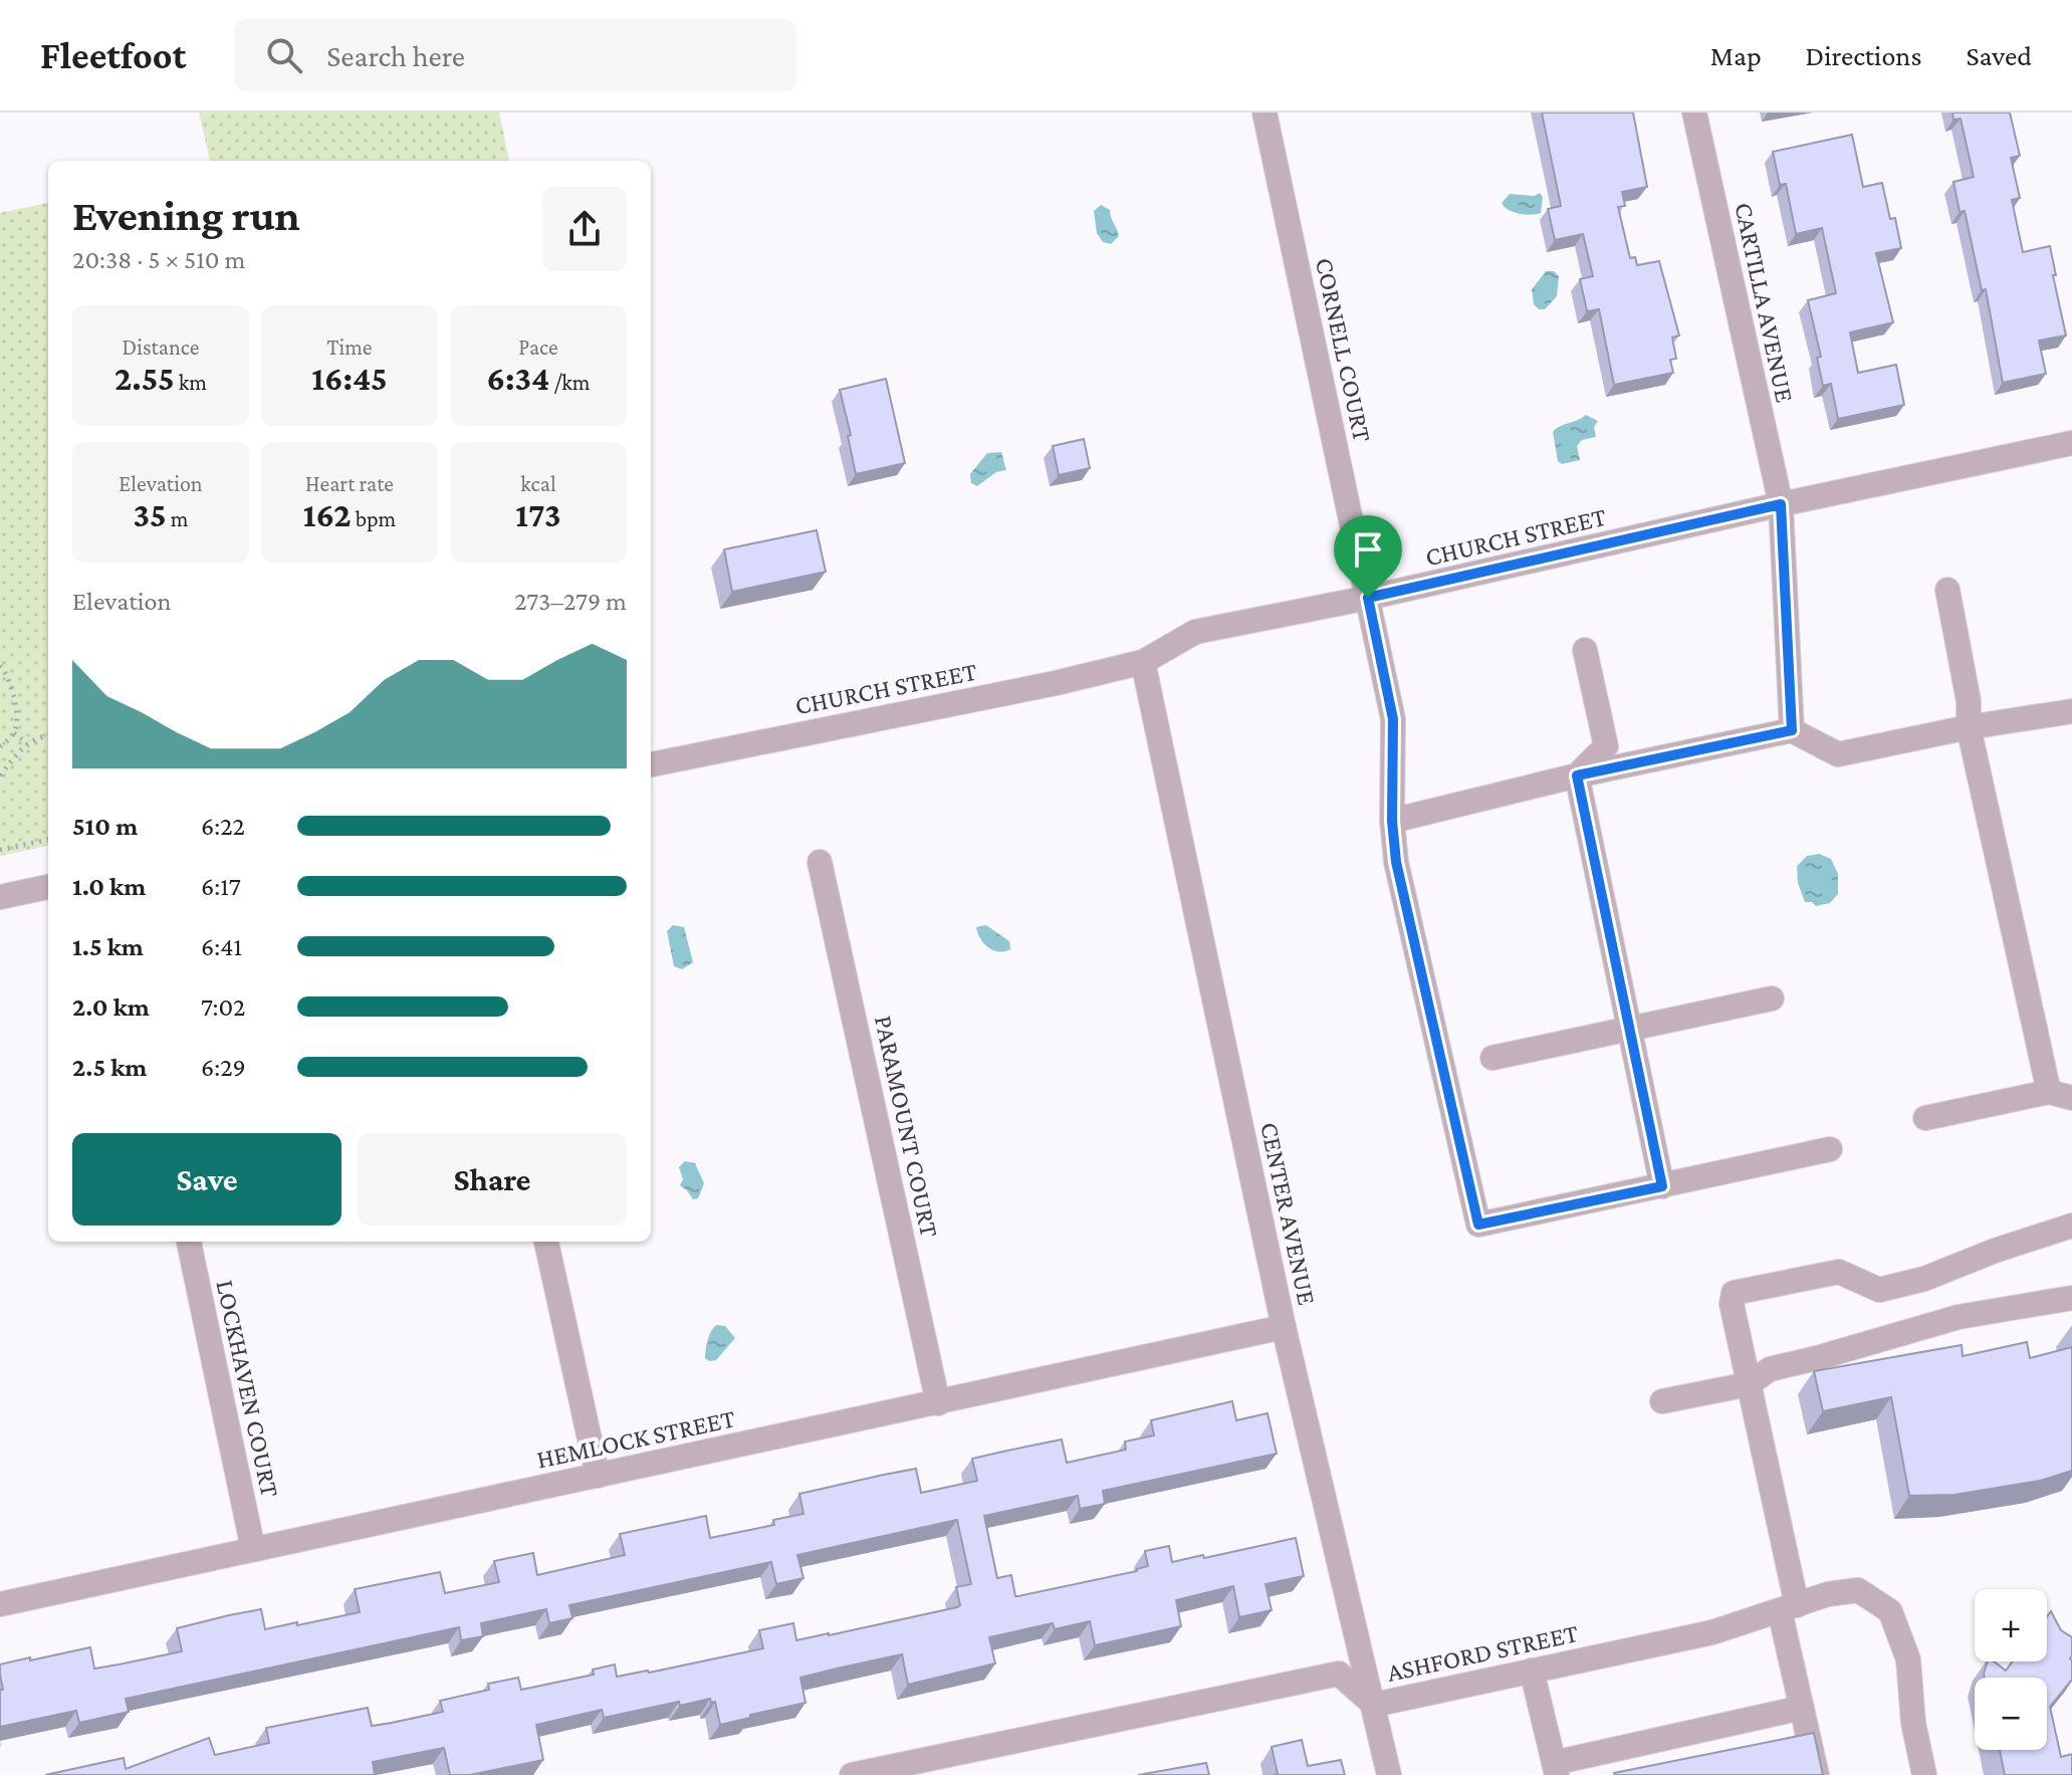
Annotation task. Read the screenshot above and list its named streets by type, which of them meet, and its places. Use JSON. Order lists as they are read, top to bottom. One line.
{"streets":{"street":["CARTILLA AVENUE","CORNELL COURT","CHURCH STREET","PARAMOUNT COURT","CENTER AVENUE","LOCKHAVEN COURT","HEMLOCK STREET","ASHFORD STREET"]},"crossings":[["CARTILLA AVENUE","CHURCH STREET"],["CORNELL COURT","CHURCH STREET"],["CHURCH STREET","CENTER AVENUE"],["PARAMOUNT COURT","HEMLOCK STREET"],["CENTER AVENUE","HEMLOCK STREET"],["CENTER AVENUE","ASHFORD STREET"],["LOCKHAVEN COURT","HEMLOCK STREET"]],"page":{"header":"Fleetfoot","search":"Search here","nav":["Map","Directions","Saved"],"heading":["Evening run","20:38 · 5 × 510 m"],"stats":[["Distance","2.55 km"],["Time","16:45"],["Pace","6:34 /km"],["Elevation","35 m"],["Heart rate","162 bpm"],["kcal","173"]],"chart":["Elevation","273–279 m"],"list":[{"name":"510 m","note":"6:22"},{"name":"1.0 km","note":"6:17"},{"name":"1.5 km","note":"6:41"},{"name":"2.0 km","note":"7:02"},{"name":"2.5 km","note":"6:29"}],"buttons":["Save","Share"],"map_buttons":["+","−"]}}
